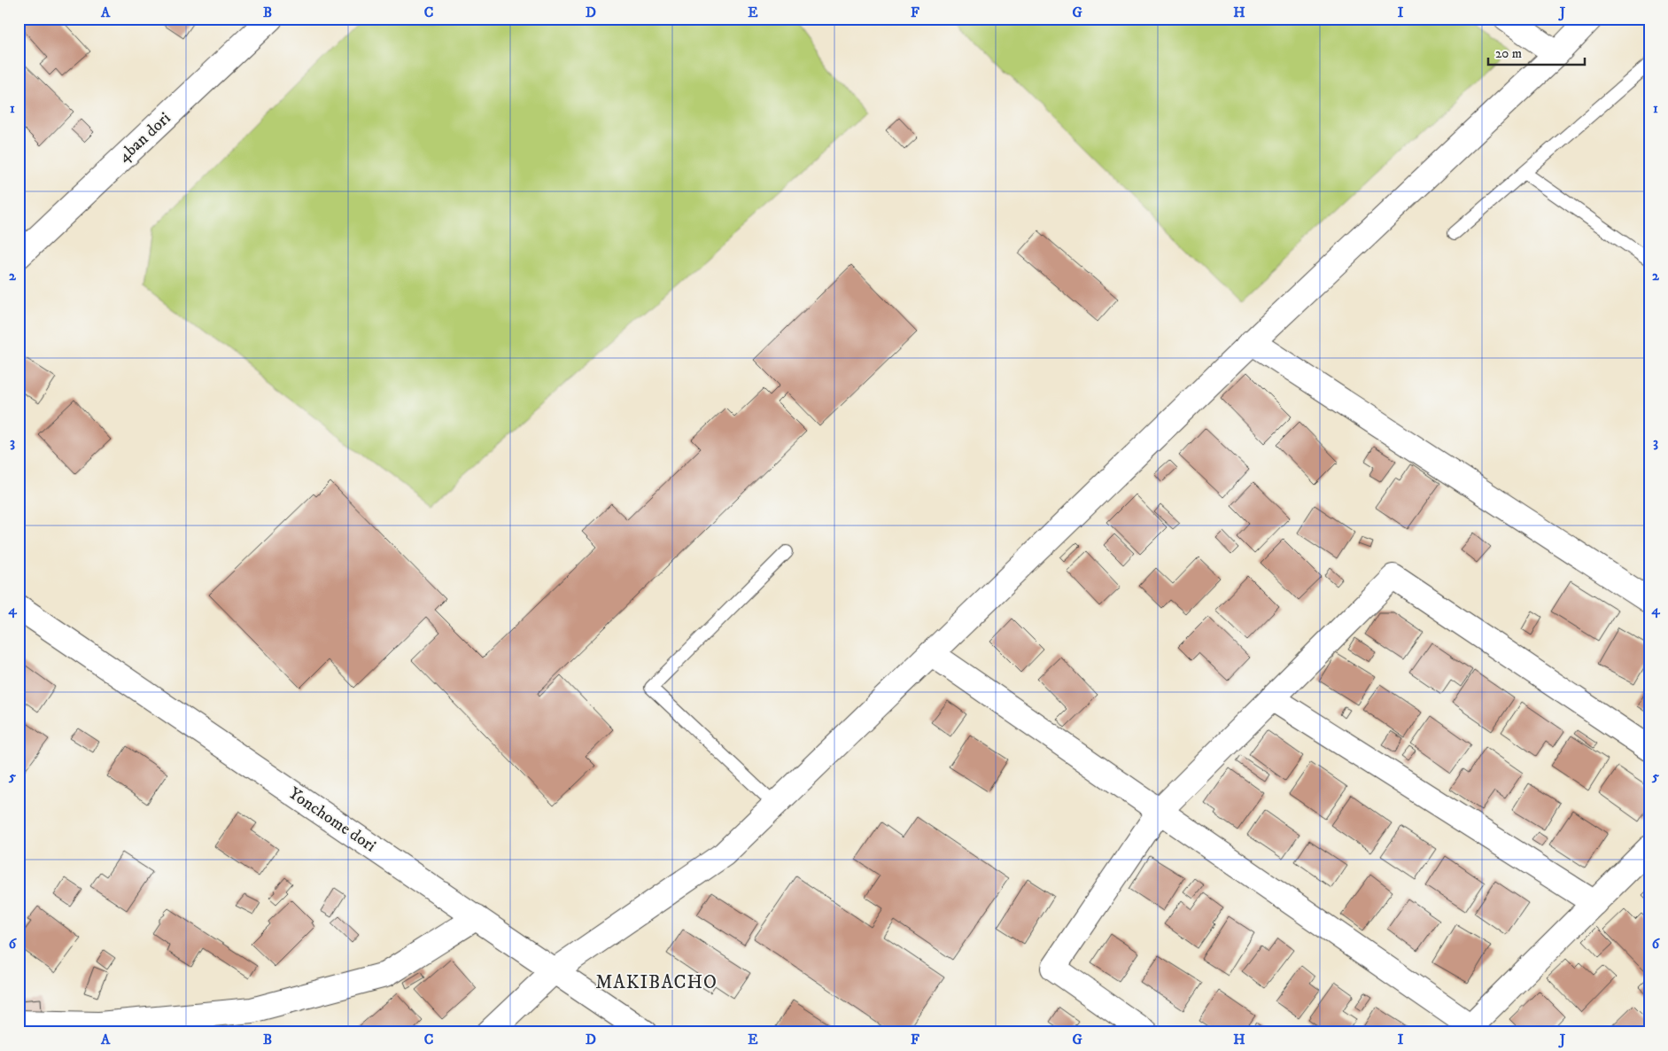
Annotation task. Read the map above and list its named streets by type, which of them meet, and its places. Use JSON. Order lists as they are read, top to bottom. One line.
{"streets":{"street":["4ban dori","Yonchome dori"]},"districts":["MAKIBACHO"],"scale_bar":"20 m","grid":{"columns":["A","B","C","D","E","F","G","H","I","J"],"rows":["1","2","3","4","5","6"]}}
